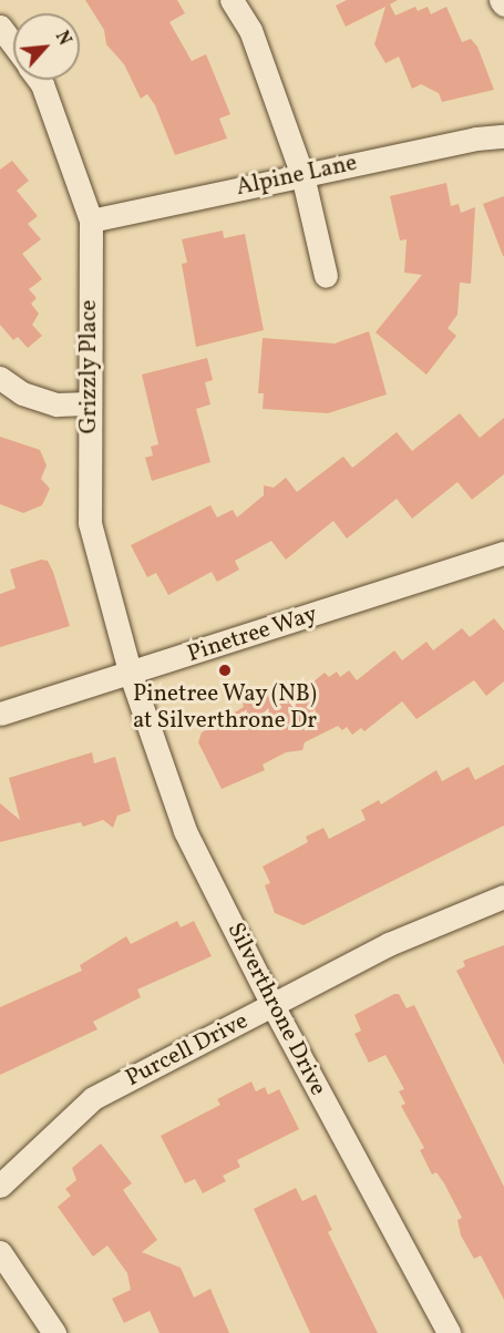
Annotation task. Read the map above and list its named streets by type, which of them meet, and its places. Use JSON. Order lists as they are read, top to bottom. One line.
{"streets":{"street":["Alpine Lane","Grizzly Place","Pinetree Way","Silverthrone Drive","Purcell Drive"]},"crossings":[["Alpine Lane","Grizzly Place"],["Grizzly Place","Pinetree Way"],["Grizzly Place","Silverthrone Drive"],["Pinetree Way","Silverthrone Drive"],["Silverthrone Drive","Purcell Drive"]],"places":["Pinetree Way (NB) at Silverthrone Dr"],"north":"top right"}
